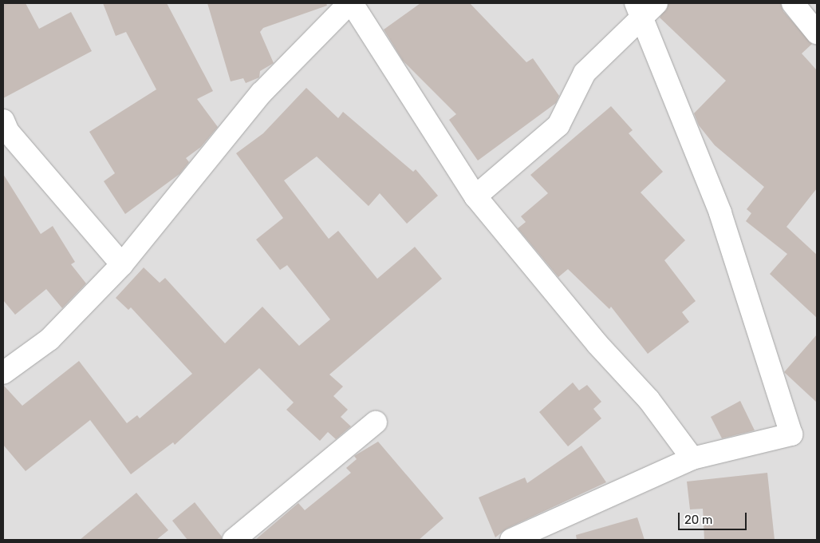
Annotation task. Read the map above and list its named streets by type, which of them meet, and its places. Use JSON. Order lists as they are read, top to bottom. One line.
{"scale_bar":"20 m"}
